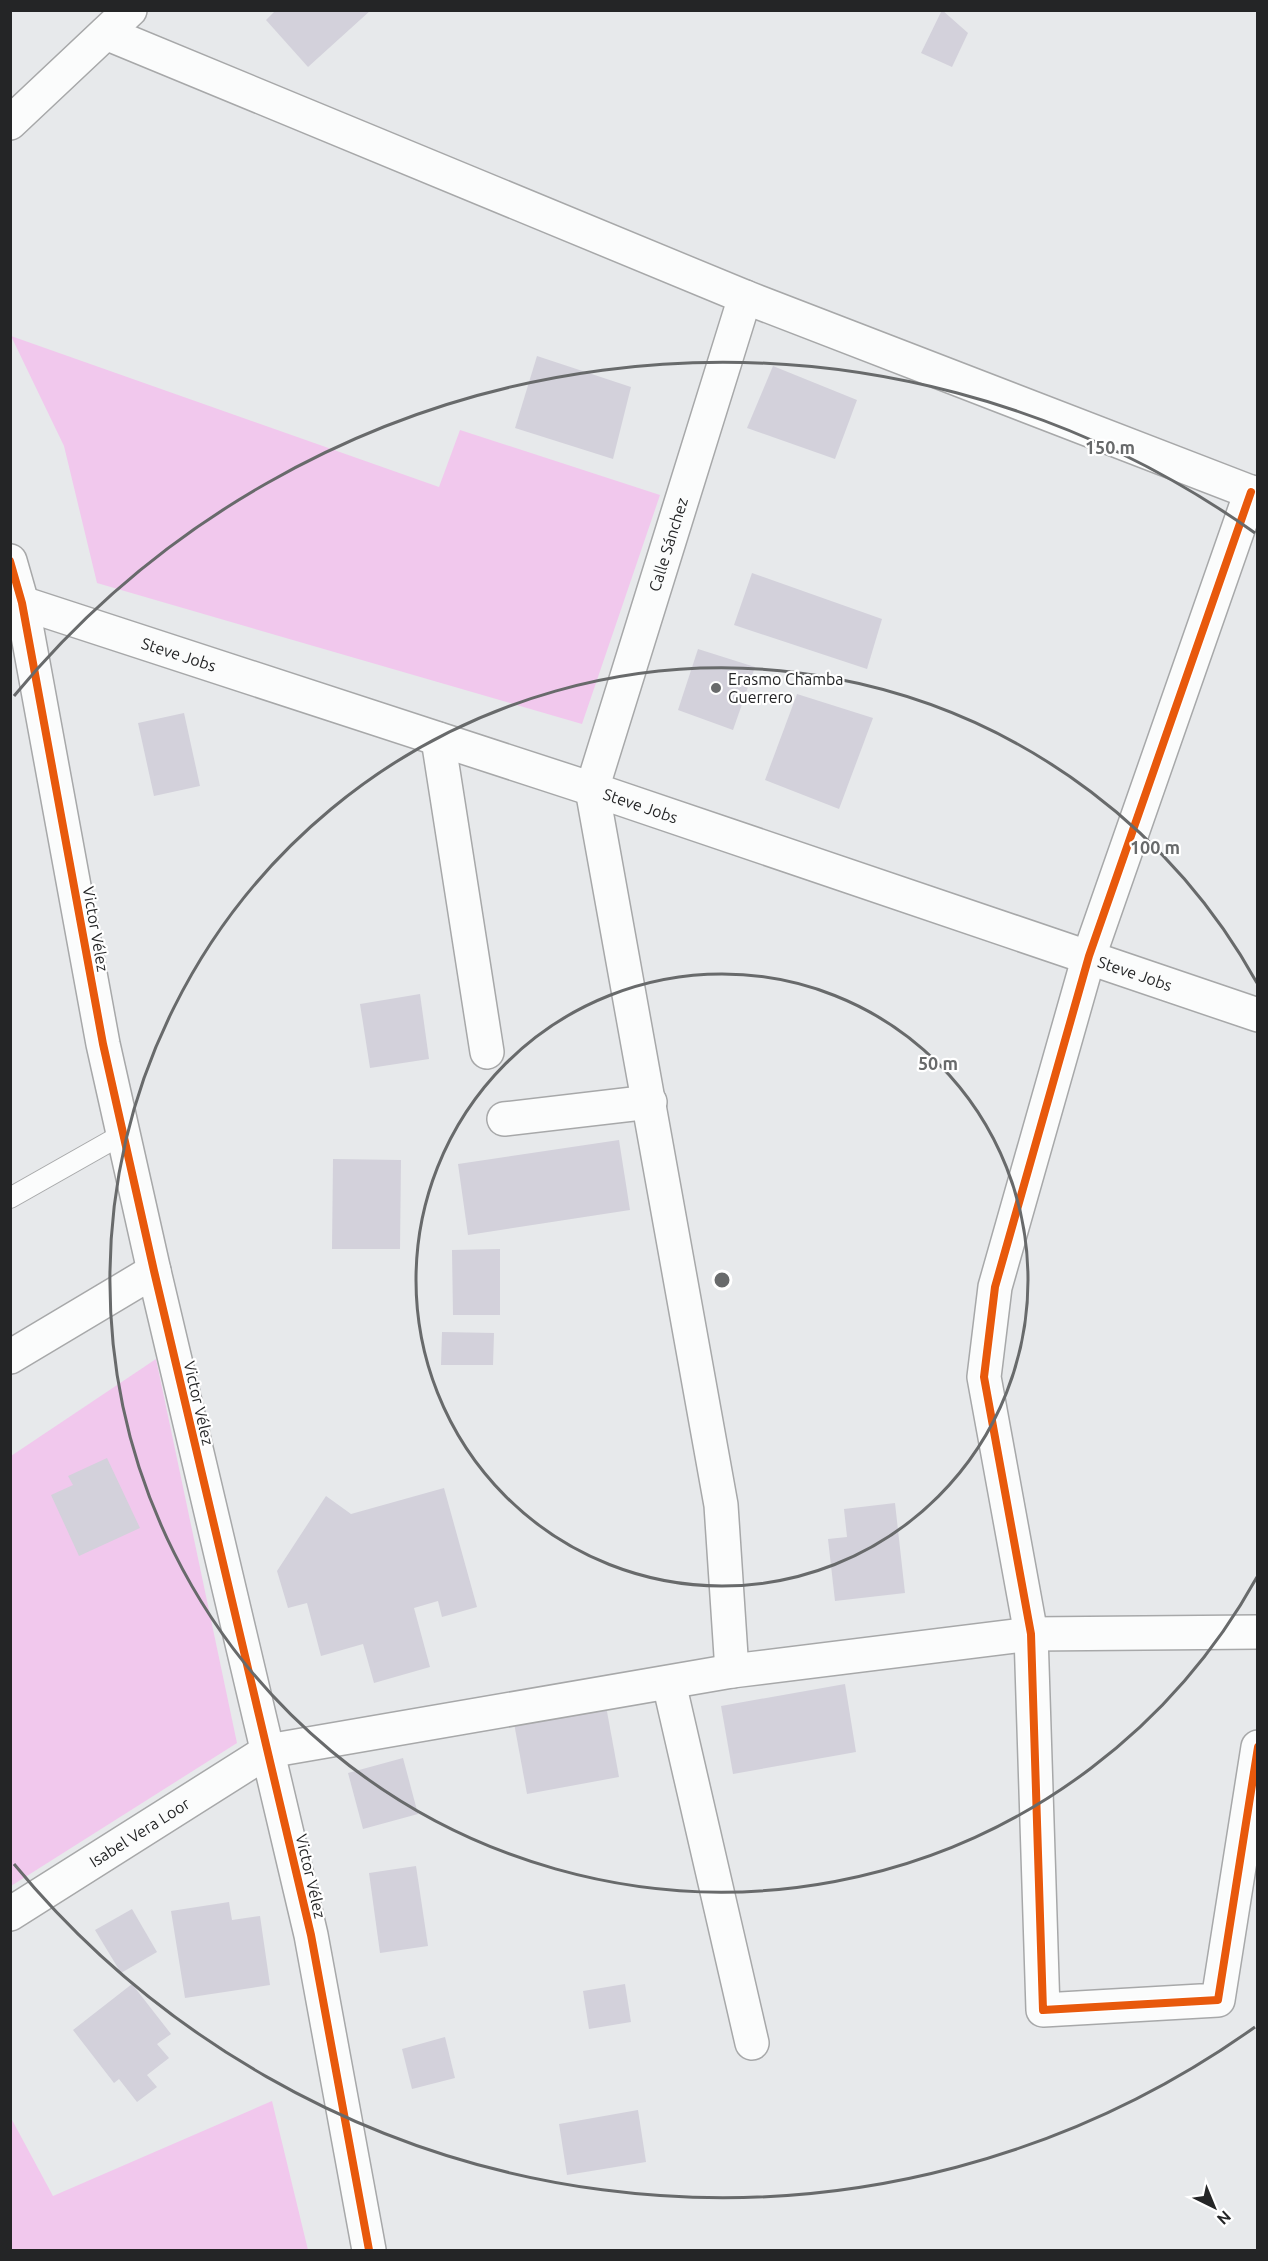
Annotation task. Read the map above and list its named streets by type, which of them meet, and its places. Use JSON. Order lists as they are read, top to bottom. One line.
{"streets":{"street":["Calle Sánchez","Steve Jobs","Victor Vélez","Isabel Vera Loor"]},"crossings":[["Calle Sánchez","Steve Jobs"],["Steve Jobs","Victor Vélez"],["Victor Vélez","Isabel Vera Loor"]],"places":["Erasmo Chamba Guerrero"],"north":"bottom right","rings":["150 m","100 m","50 m"]}
